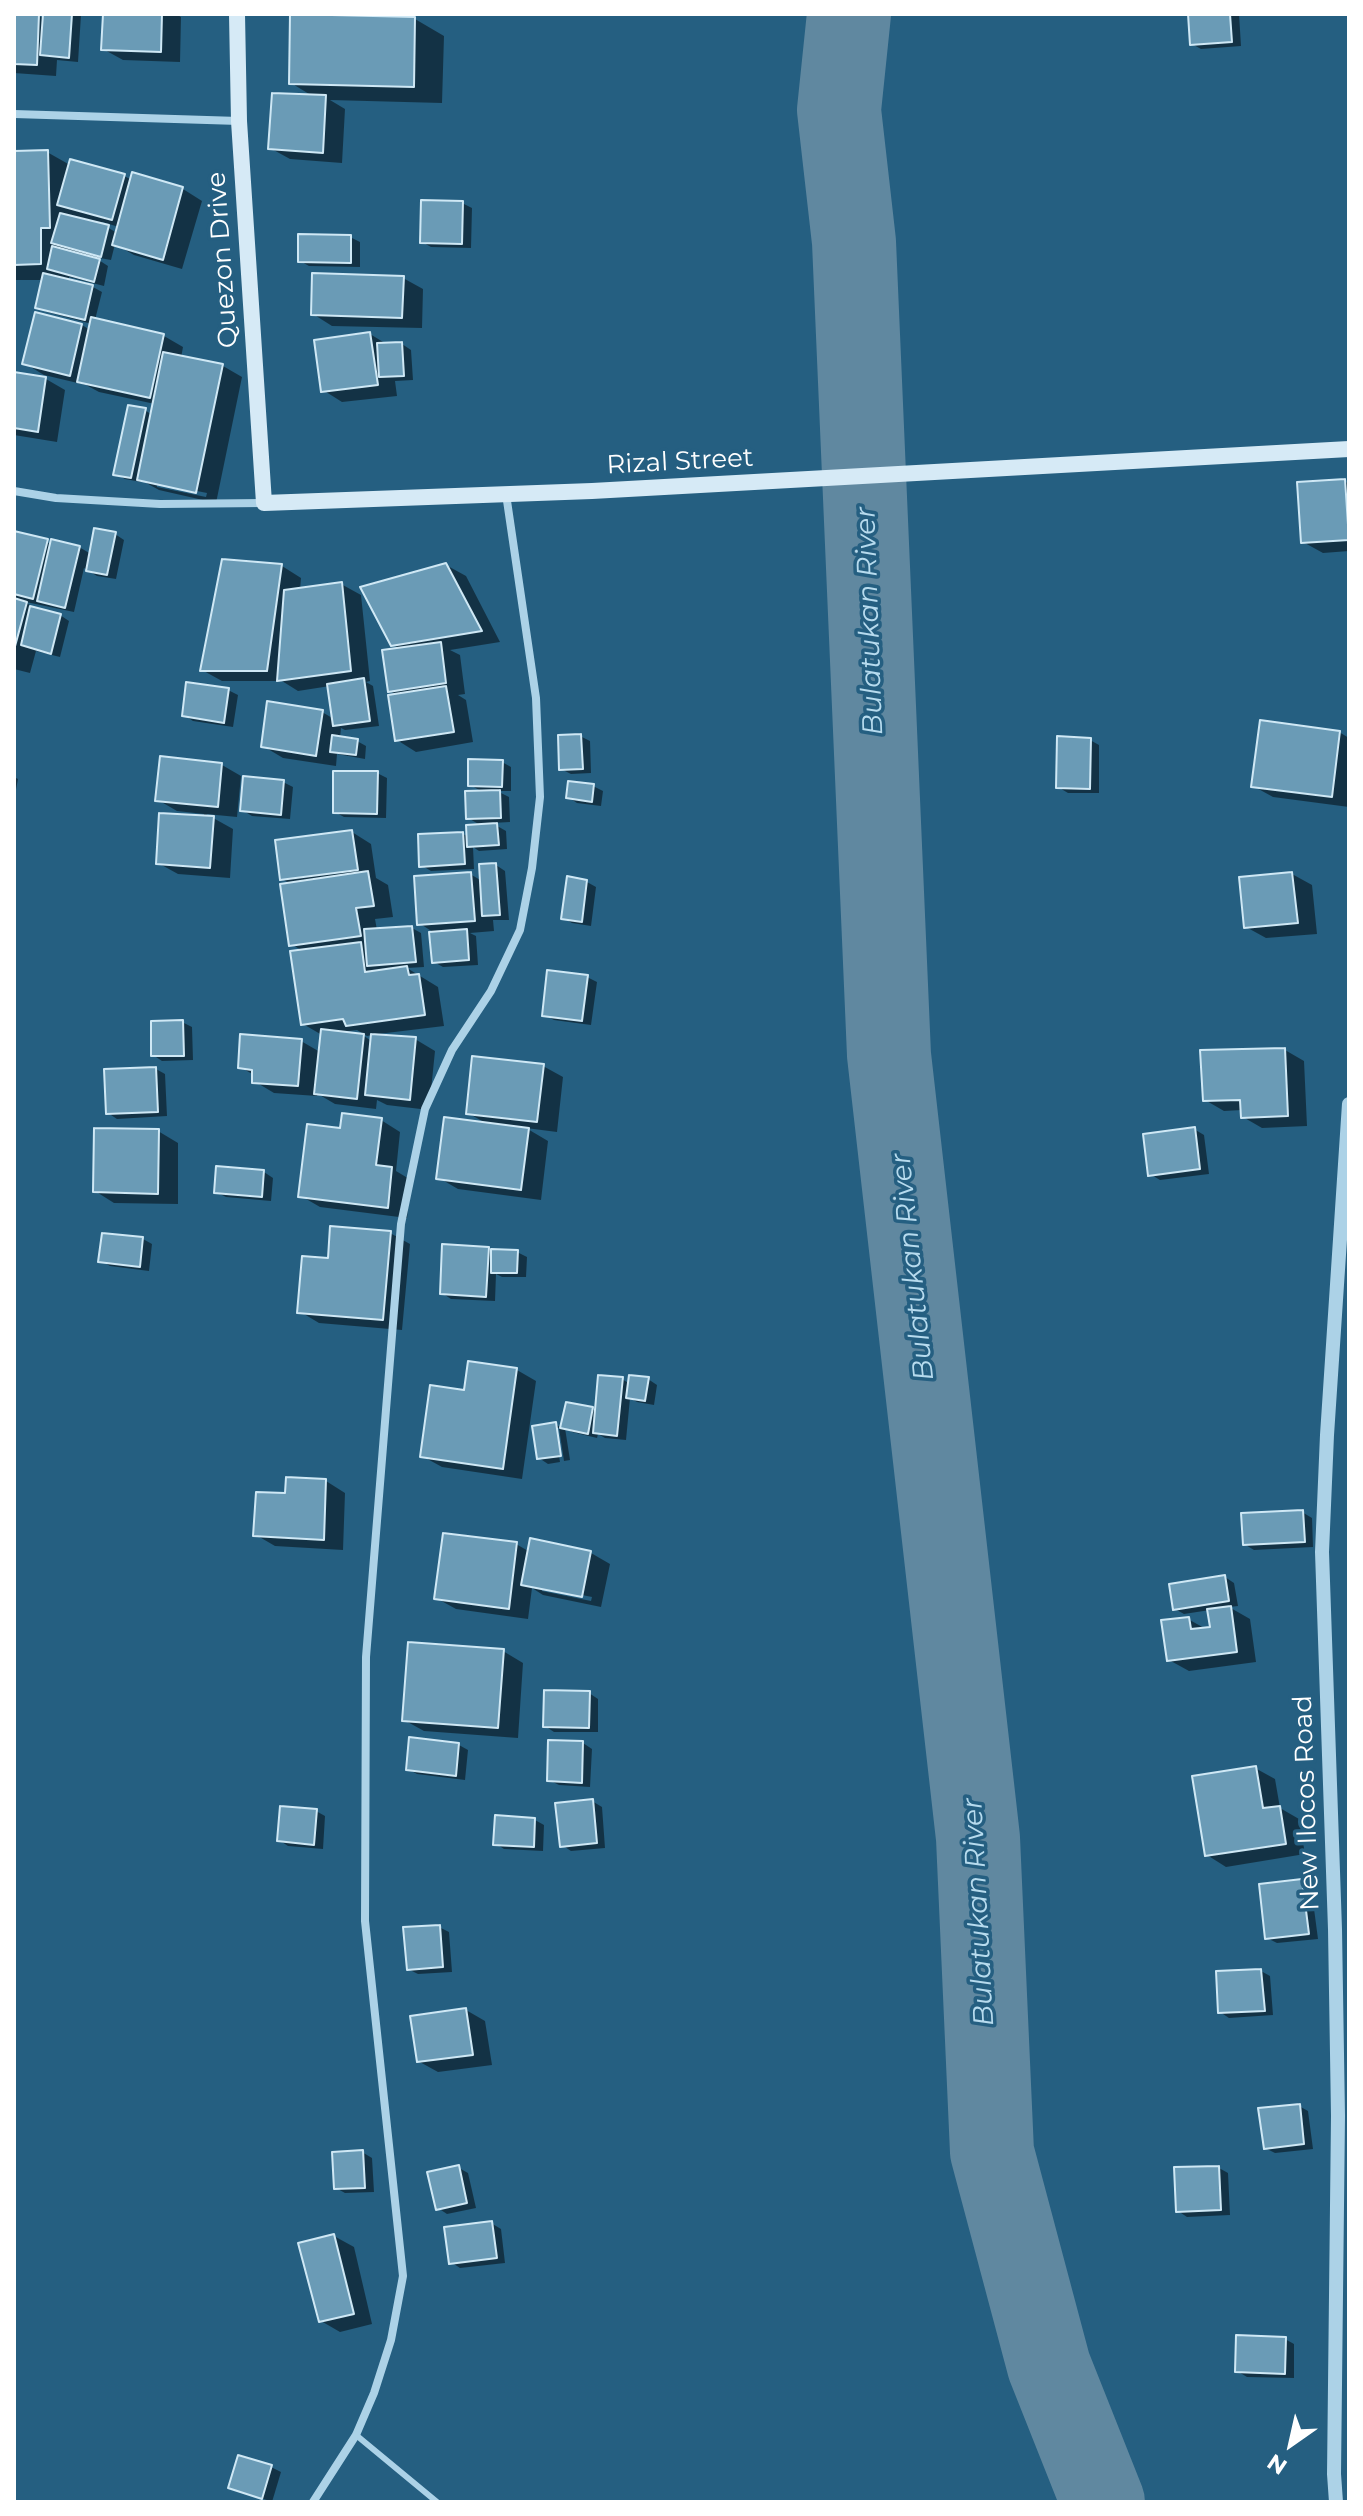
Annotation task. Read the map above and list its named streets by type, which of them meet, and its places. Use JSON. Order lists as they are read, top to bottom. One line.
{"streets":{"main road":["Quezon Drive","Rizal Street"],"street":["New Ilocos Road"]},"crossings":[["Quezon Drive","Rizal Street"]],"water":["Bulatukan River"],"north":"bottom left"}
